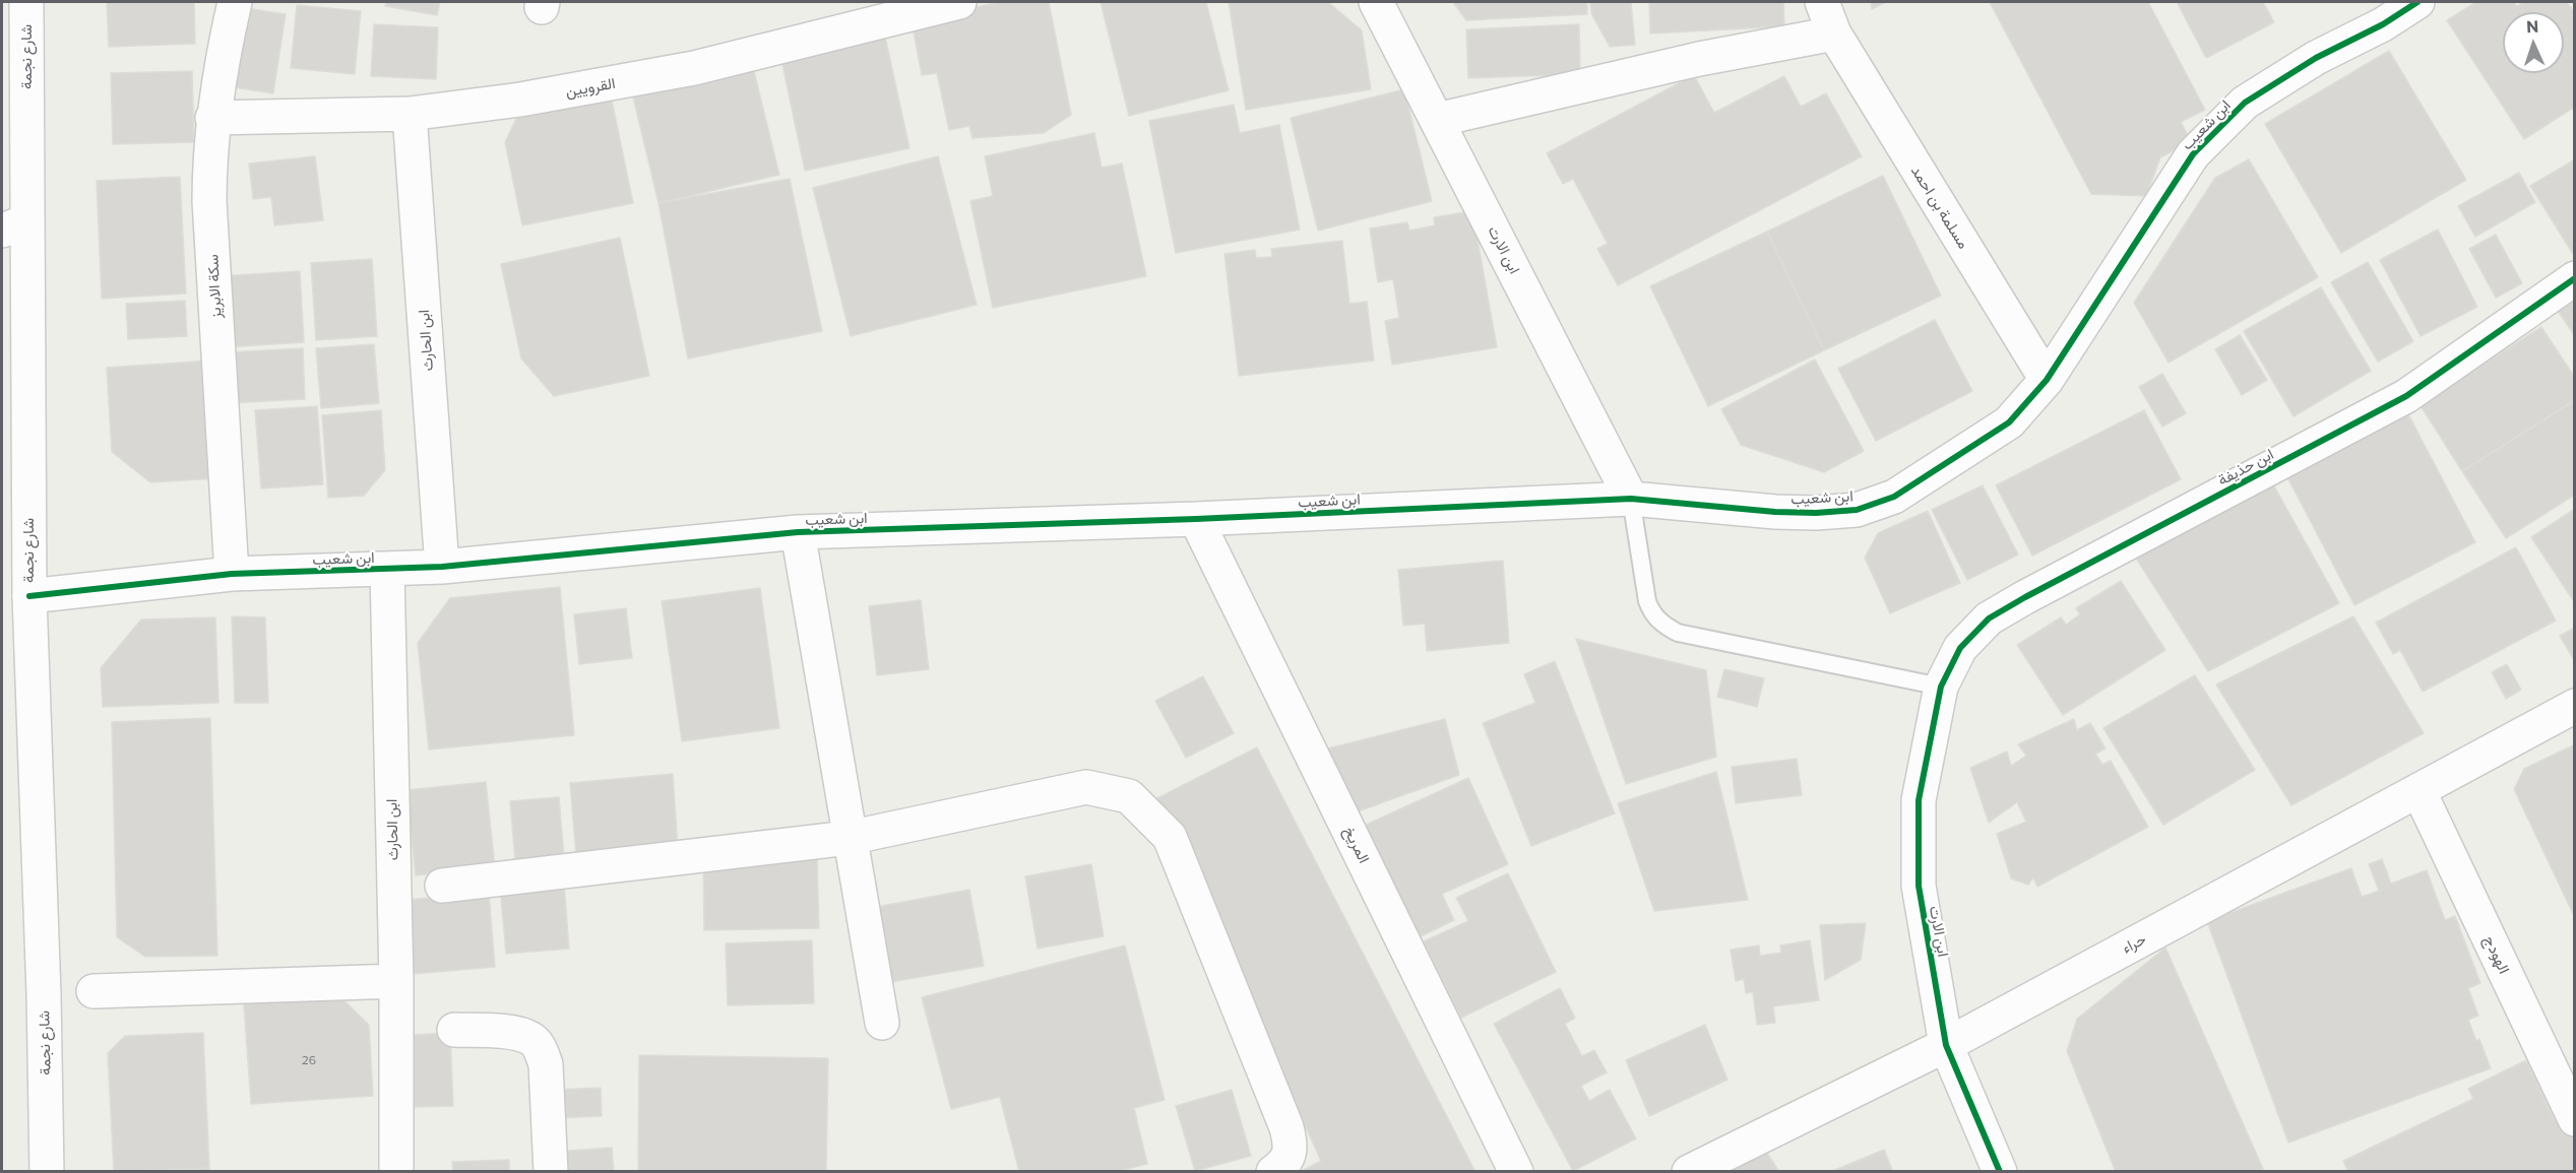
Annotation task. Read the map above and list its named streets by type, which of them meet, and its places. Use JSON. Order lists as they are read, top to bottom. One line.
{"streets":{"street":["شارع نجمة","القرويين","ابن شعيب","مسلمة بن احمد","ابن الارت","سكة الابريز","ابن الحارث","ابن حذيفة","المريخ","حراء","الهودج"]},"crossings":[["شارع نجمة","ابن شعيب"],["القرويين","سكة الابريز"],["القرويين","ابن الحارث"],["ابن شعيب","مسلمة بن احمد"],["ابن شعيب","ابن الارت"],["ابن شعيب","سكة الابريز"],["ابن شعيب","ابن الحارث"],["ابن شعيب","المريخ"],["ابن الارت","ابن حذيفة"],["ابن الارت","حراء"],["حراء","الهودج"]],"house_numbers":["26"],"north":"top"}
